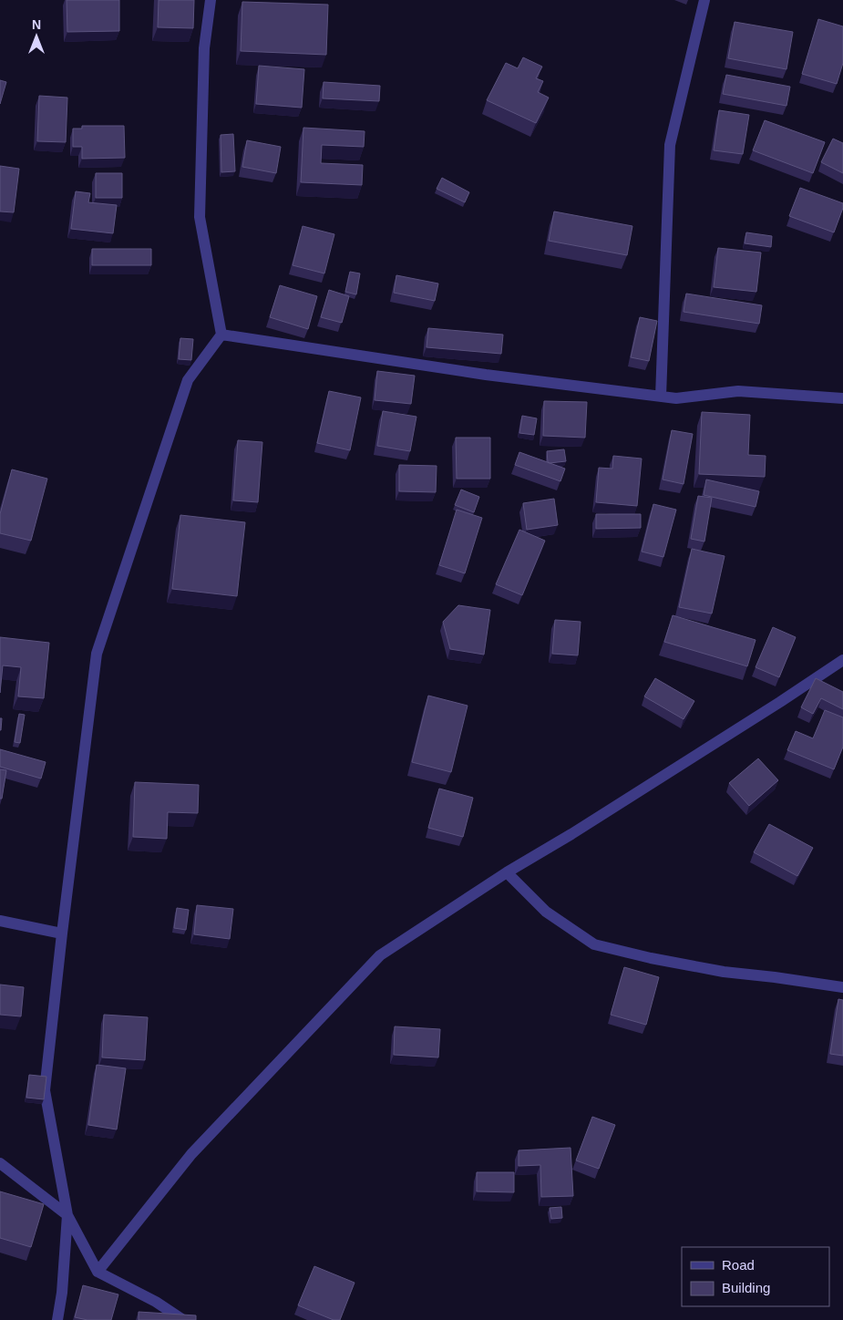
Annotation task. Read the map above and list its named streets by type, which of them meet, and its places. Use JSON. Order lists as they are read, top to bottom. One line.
{"legend":["Road","Building"],"north":"top"}
